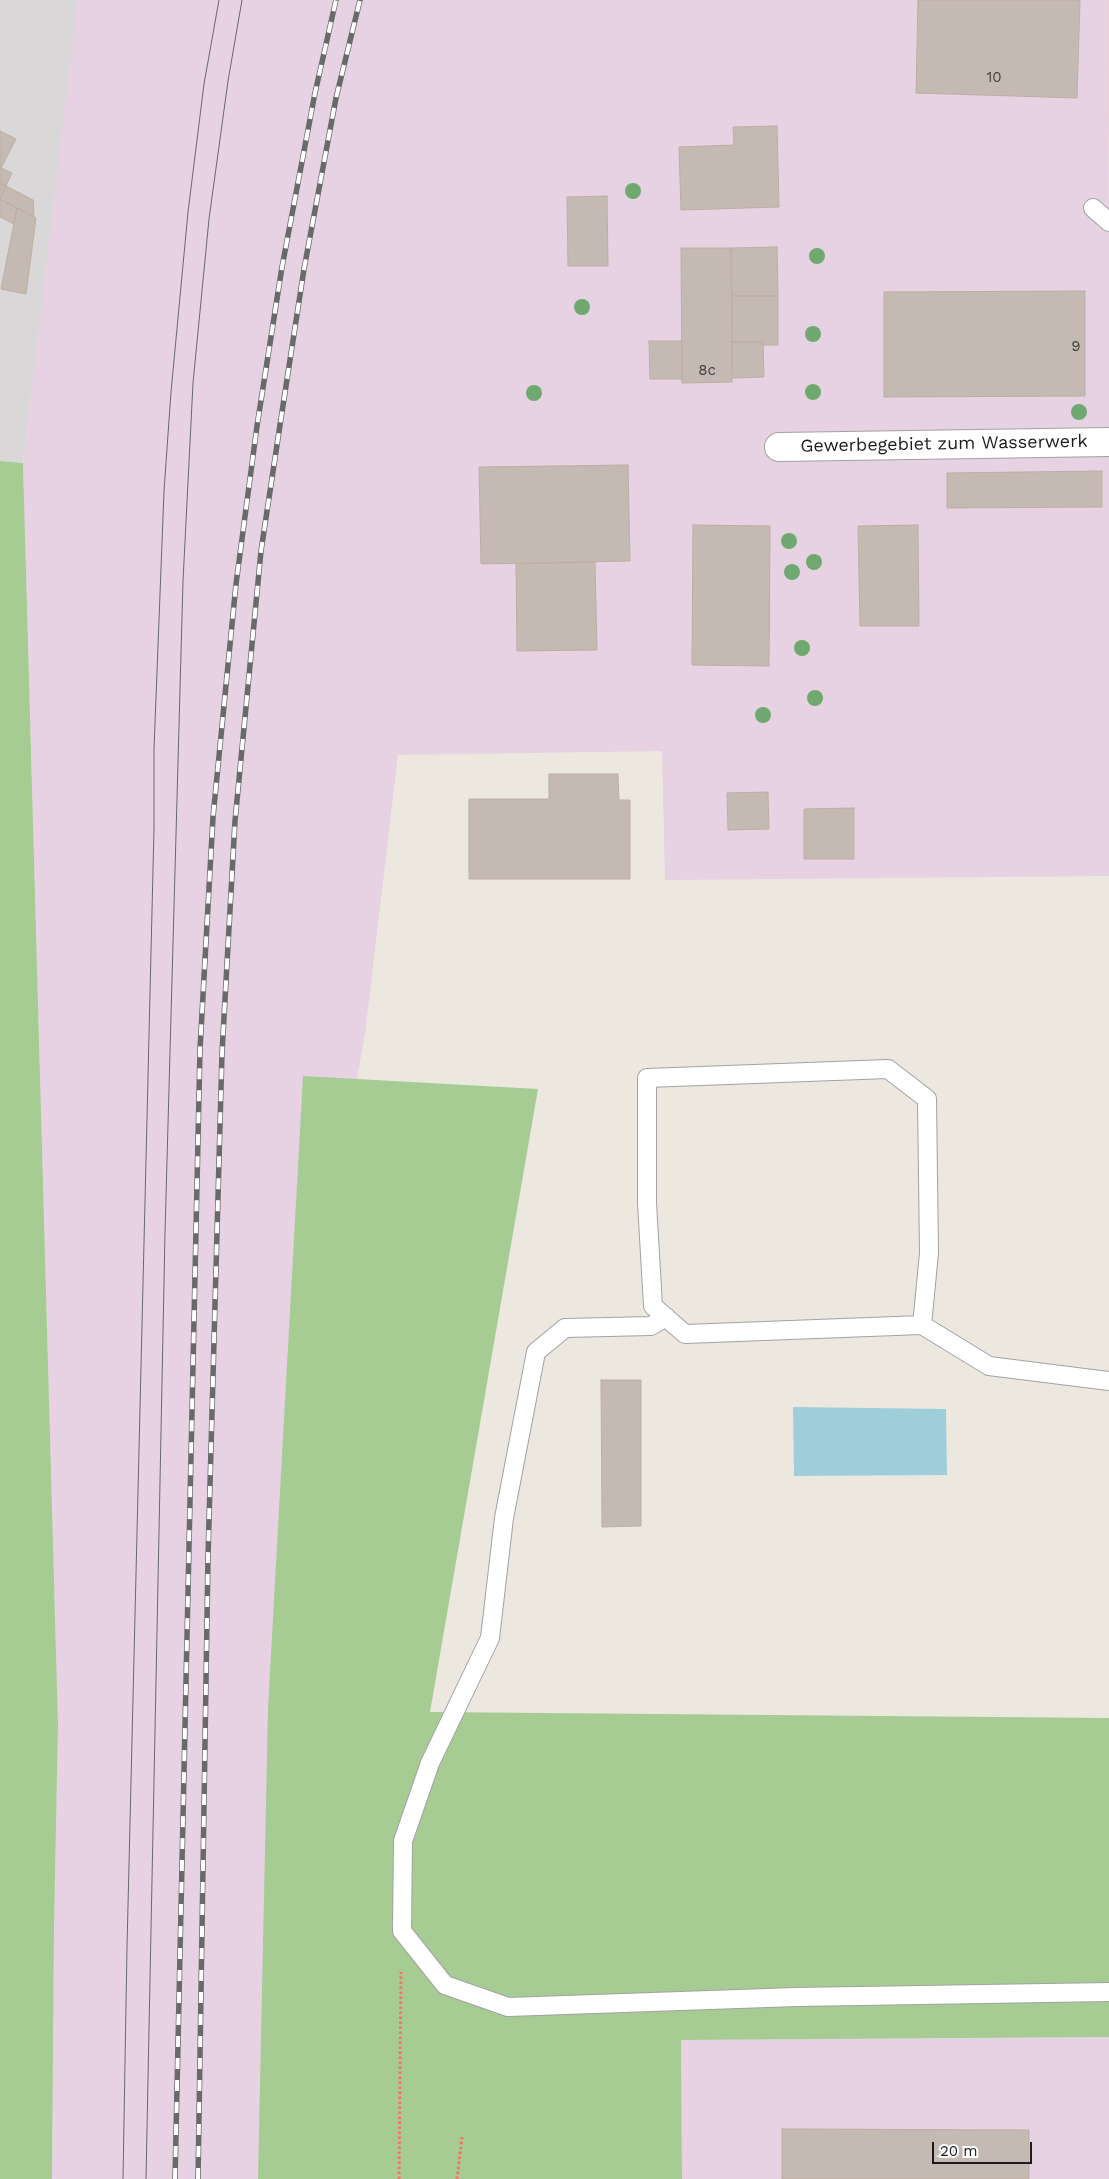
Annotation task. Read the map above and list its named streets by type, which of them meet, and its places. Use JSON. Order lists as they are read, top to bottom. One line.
{"streets":{"street":["Gewerbegebiet zum Wasserwerk"]},"house_numbers":["10","9","8c"],"scale_bar":"20 m"}
